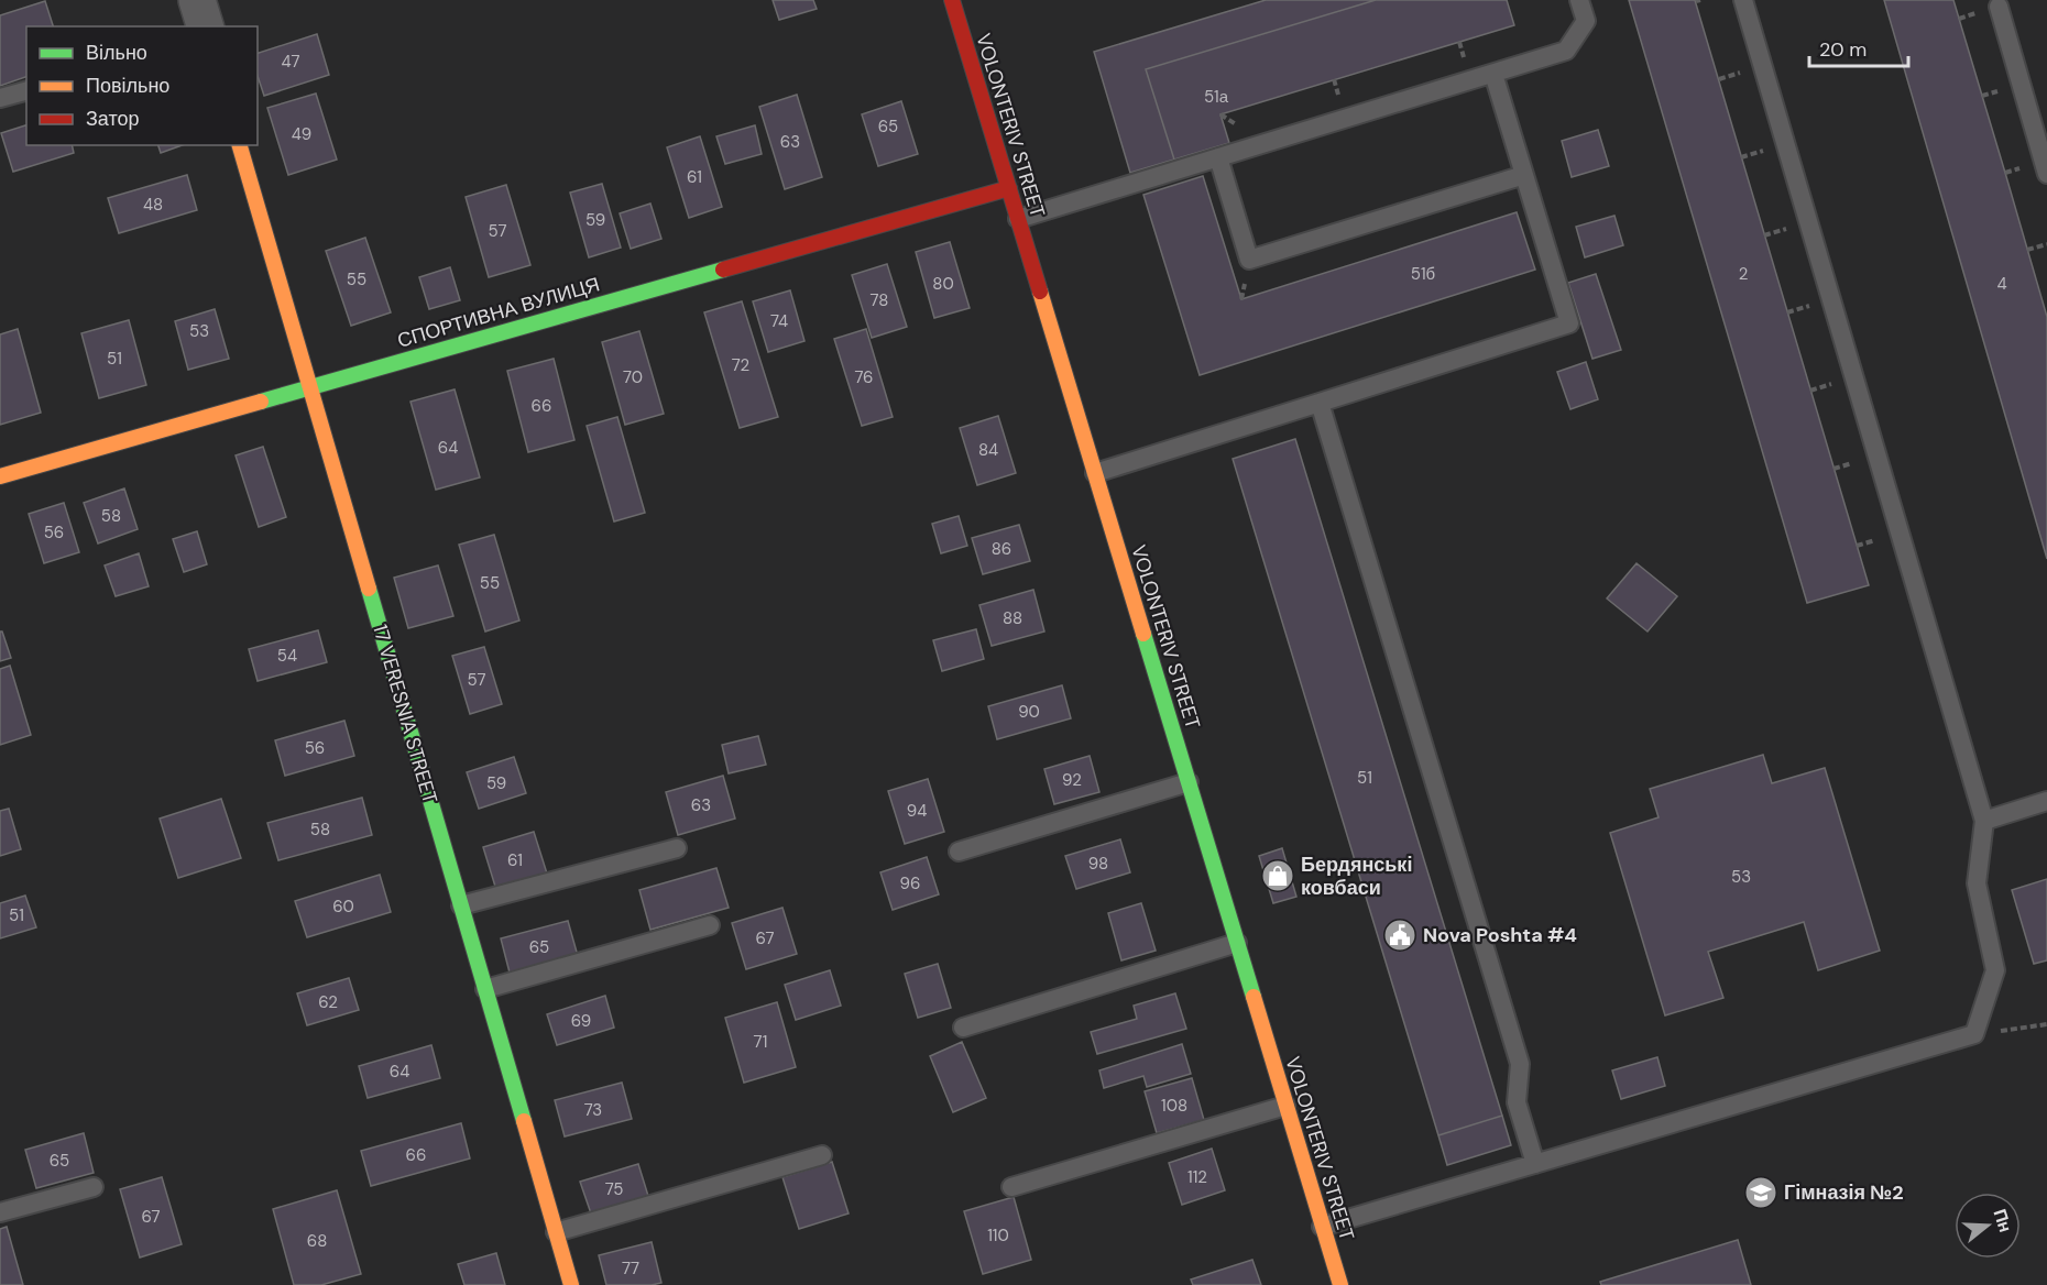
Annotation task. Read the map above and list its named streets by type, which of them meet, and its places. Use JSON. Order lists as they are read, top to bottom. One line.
{"streets":{"street":["VOLONTERIV STREET","СПОРТИВНА ВУЛИЦЯ","17 VERESNIA STREET"]},"crossings":[["VOLONTERIV STREET","СПОРТИВНА ВУЛИЦЯ"],["СПОРТИВНА ВУЛИЦЯ","17 VERESNIA STREET"]],"places":{"shop":["Бердянські ковбаси"],"public building":["Nova Poshta #4"],"school or university":["Гімназія №2"]},"house_numbers":["47","51а","65","49","63","61","48","59","57","51б","2","55","80","4","78","74","53","51","72","70","76","66","64","84","58","56","86","55","88","54","57","90","56","51","92","59","63","94","58","61","98","53","96","60","51","67","65","62","69","71","64","108","73","66","65","112","75","67","110","68","77"],"legend":["Вільно","Повільно","Затор"],"scale_bar":"20 m","north":"right"}
